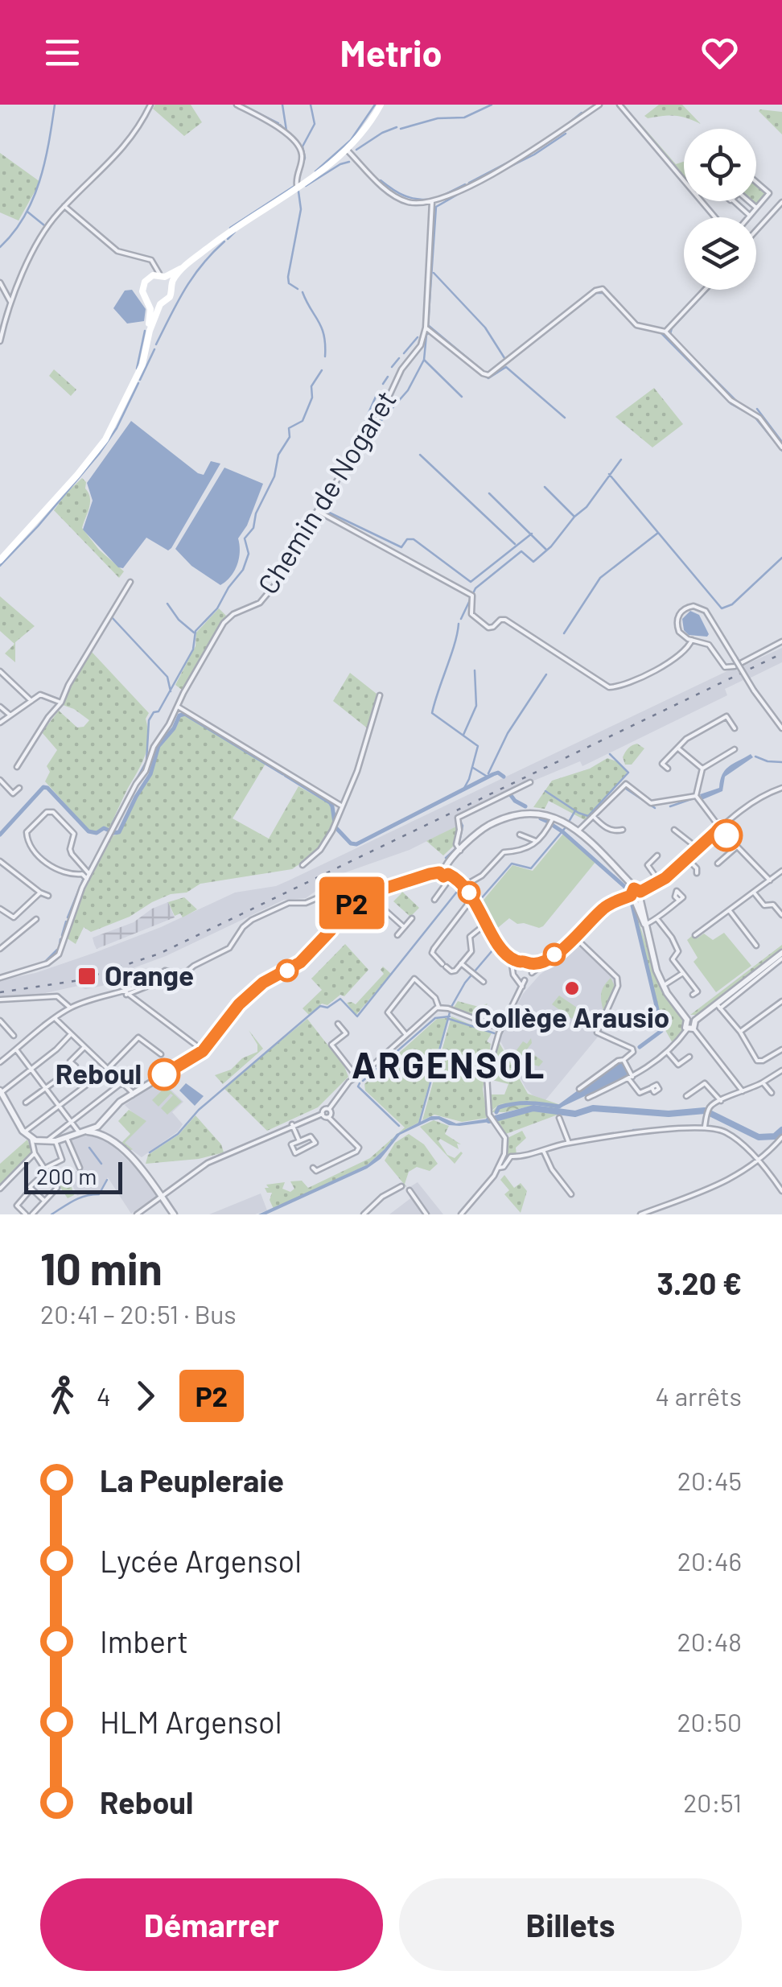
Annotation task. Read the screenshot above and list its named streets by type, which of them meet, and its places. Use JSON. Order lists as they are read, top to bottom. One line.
{"streets":{"street":["Chemin de Nogaret"]},"districts":["ARGENSOL"],"places":{"transit":["Orange"],"other":["Collège Arausio","Reboul"]},"lines":["bus line P2"],"scale_bar":"200 m","page":{"header":"Metrio","on_map":"P2","scale":"200 m","heading":["10 min","20:41 – 20:51 · Bus","3.20 €"],"legs":["4","P2","4 arrêts"],"list":[{"name":"La Peupleraie","value":"20:45"},{"name":"Lycée Argensol","value":"20:46"},{"name":"Imbert","value":"20:48"},{"name":"HLM Argensol","value":"20:50"},{"name":"Reboul","value":"20:51"}],"buttons":["Démarrer","Billets"]}}
